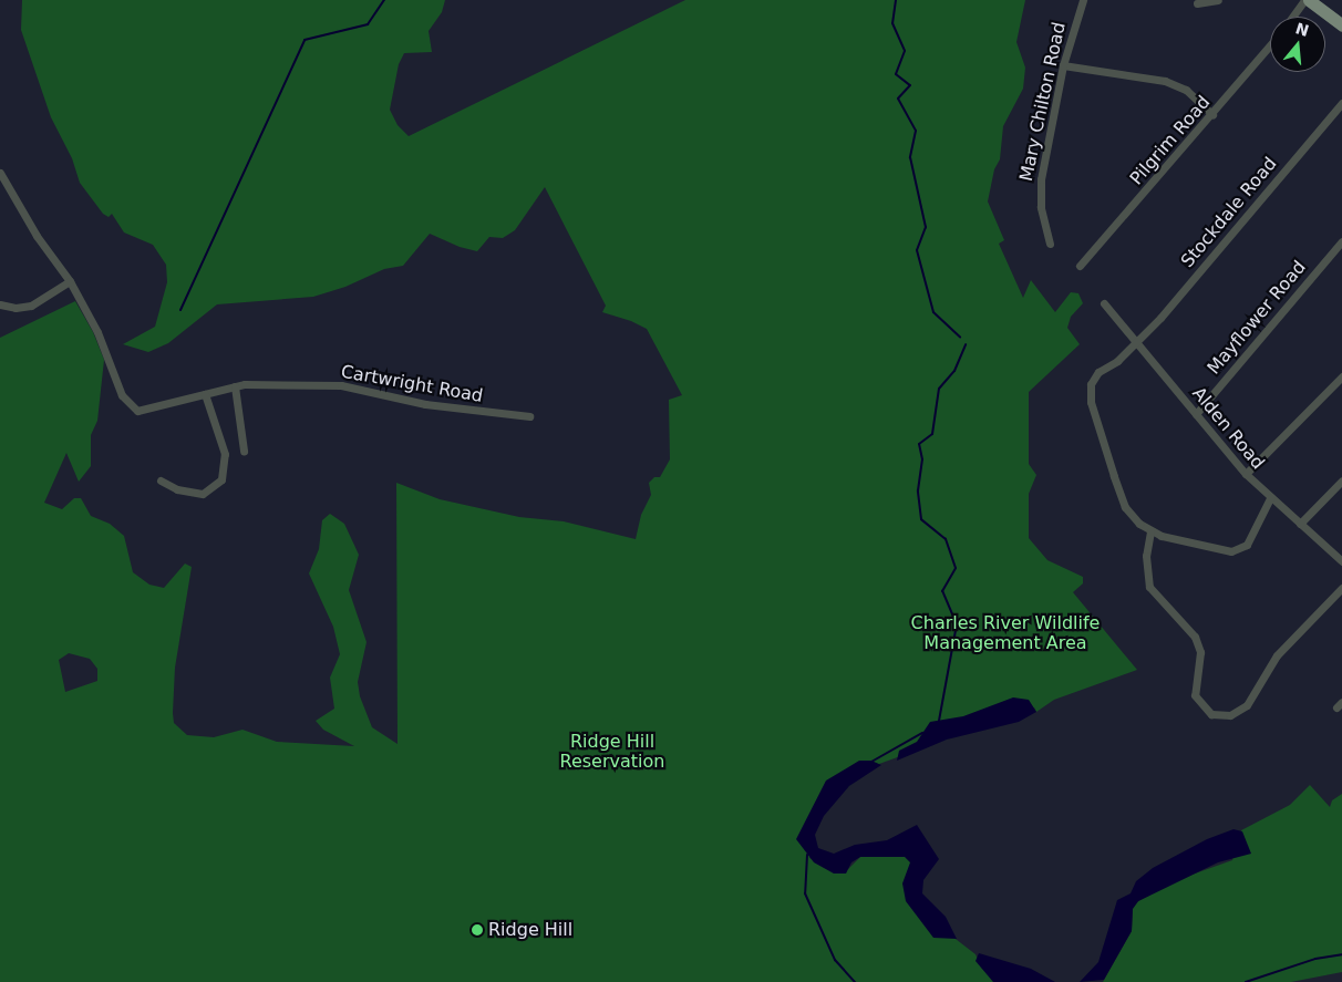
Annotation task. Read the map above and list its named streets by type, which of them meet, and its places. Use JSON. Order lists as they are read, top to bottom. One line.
{"streets":{"street":["Mary Chilton Road","Pilgrim Road","Stockdale Road","Mayflower Road","Cartwright Road","Alden Road"]},"crossings":[["Stockdale Road","Alden Road"],["Mayflower Road","Alden Road"]],"parks":["Charles River Wildlife Management Area","Ridge Hill Reservation"],"places":["Ridge Hill"],"north":"top"}
